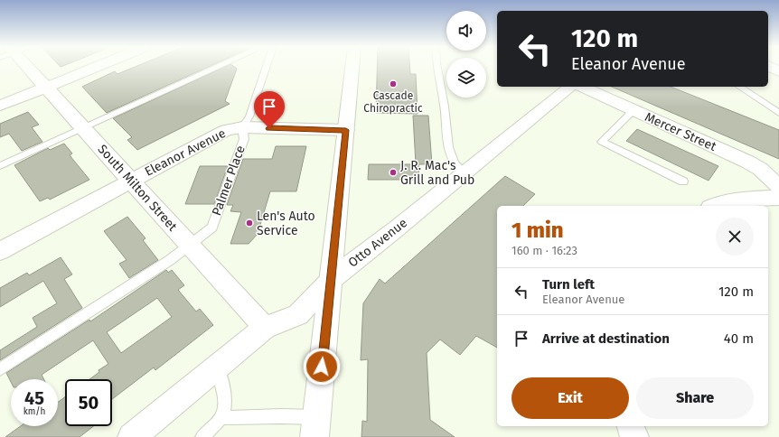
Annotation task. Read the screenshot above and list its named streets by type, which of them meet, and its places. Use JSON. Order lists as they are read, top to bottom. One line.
{"streets":{"street":["Mercer Street","Eleanor Avenue","South Milton Street","Otto Avenue"],"lane":["Palmer Place"]},"crossings":[["Eleanor Avenue","Palmer Place"],["Eleanor Avenue","South Milton Street"],["Palmer Place","South Milton Street"],["South Milton Street","Otto Avenue"]],"places":["Cascade Chiropractic","J. R. Mac's Grill and Pub","Len's Auto Service"],"page":{"turn":["120 m","Eleanor Avenue"],"heading":["1 min","160 m · 16:23"],"list":[{"name":"Turn left","note":"Eleanor Avenue","value":"120 m"},{"name":"Arrive at destination","value":"40 m"}],"buttons":["Exit","Share"],"speed":"45 km/h","limit":"50"}}
